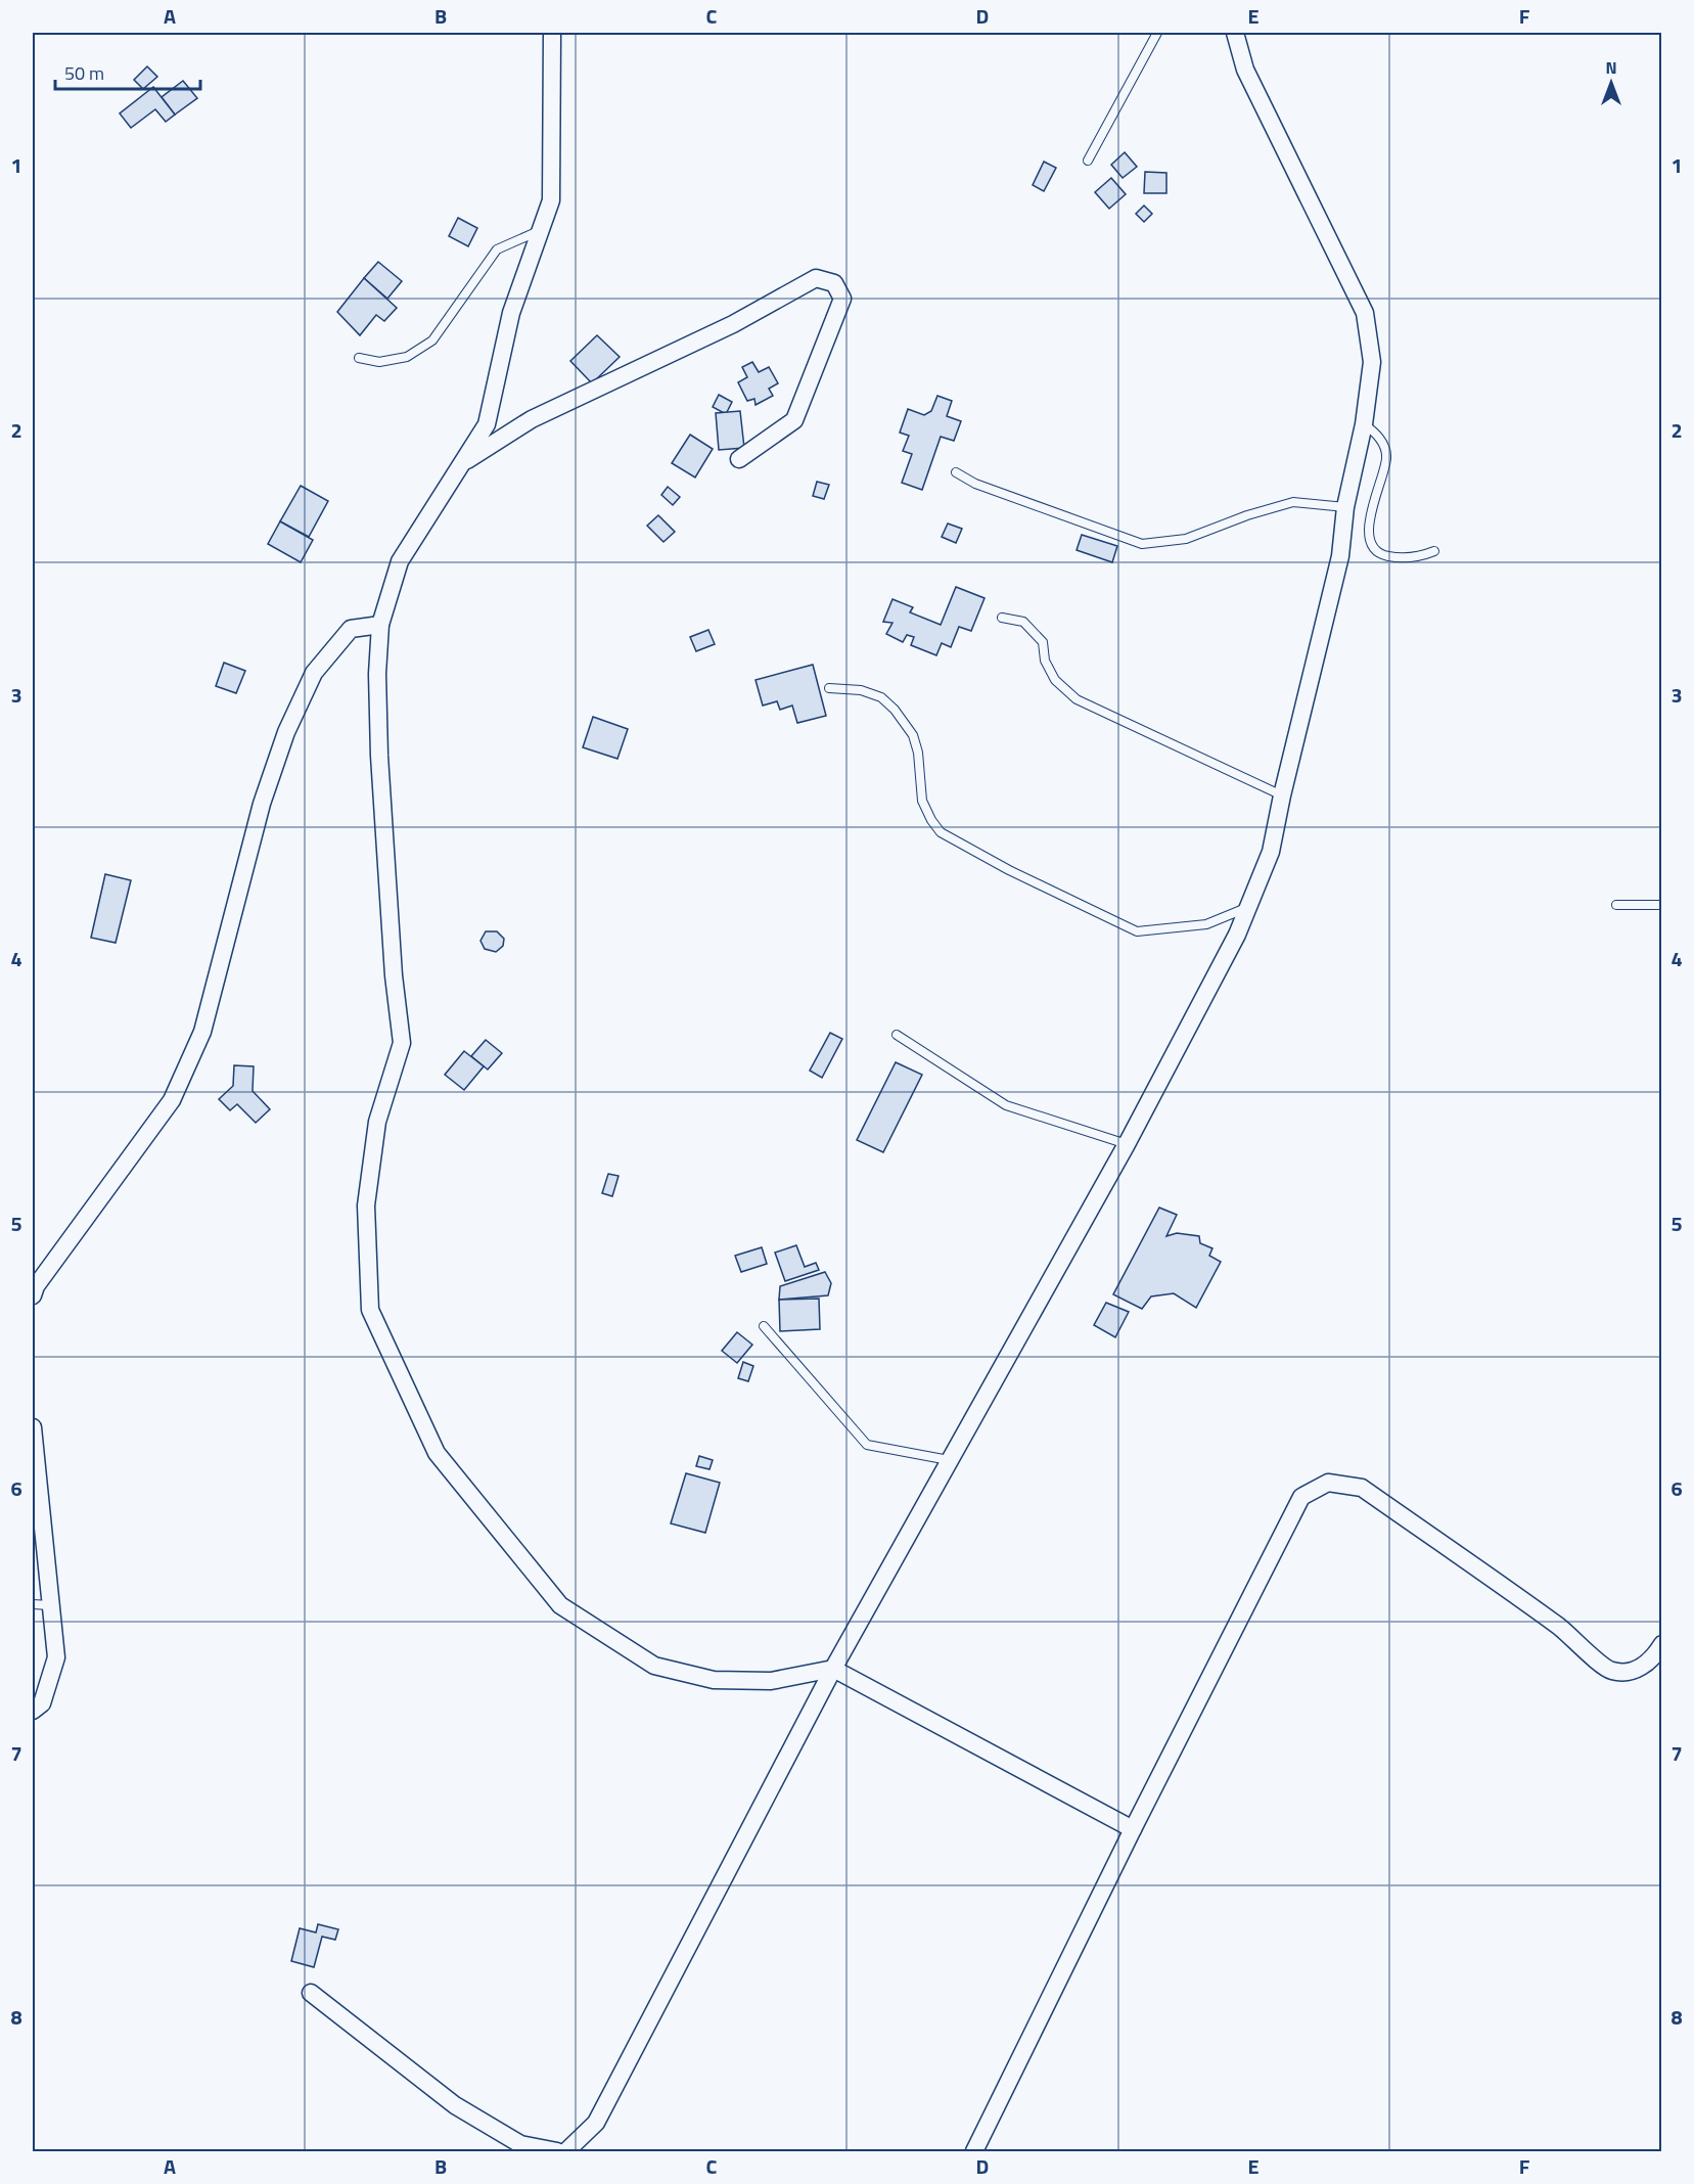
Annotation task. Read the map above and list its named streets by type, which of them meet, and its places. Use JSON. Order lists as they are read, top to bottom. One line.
{"scale_bar":"50 m","north":"top","grid":{"columns":["A","B","C","D","E","F"],"rows":["1","2","3","4","5","6","7","8"]}}
